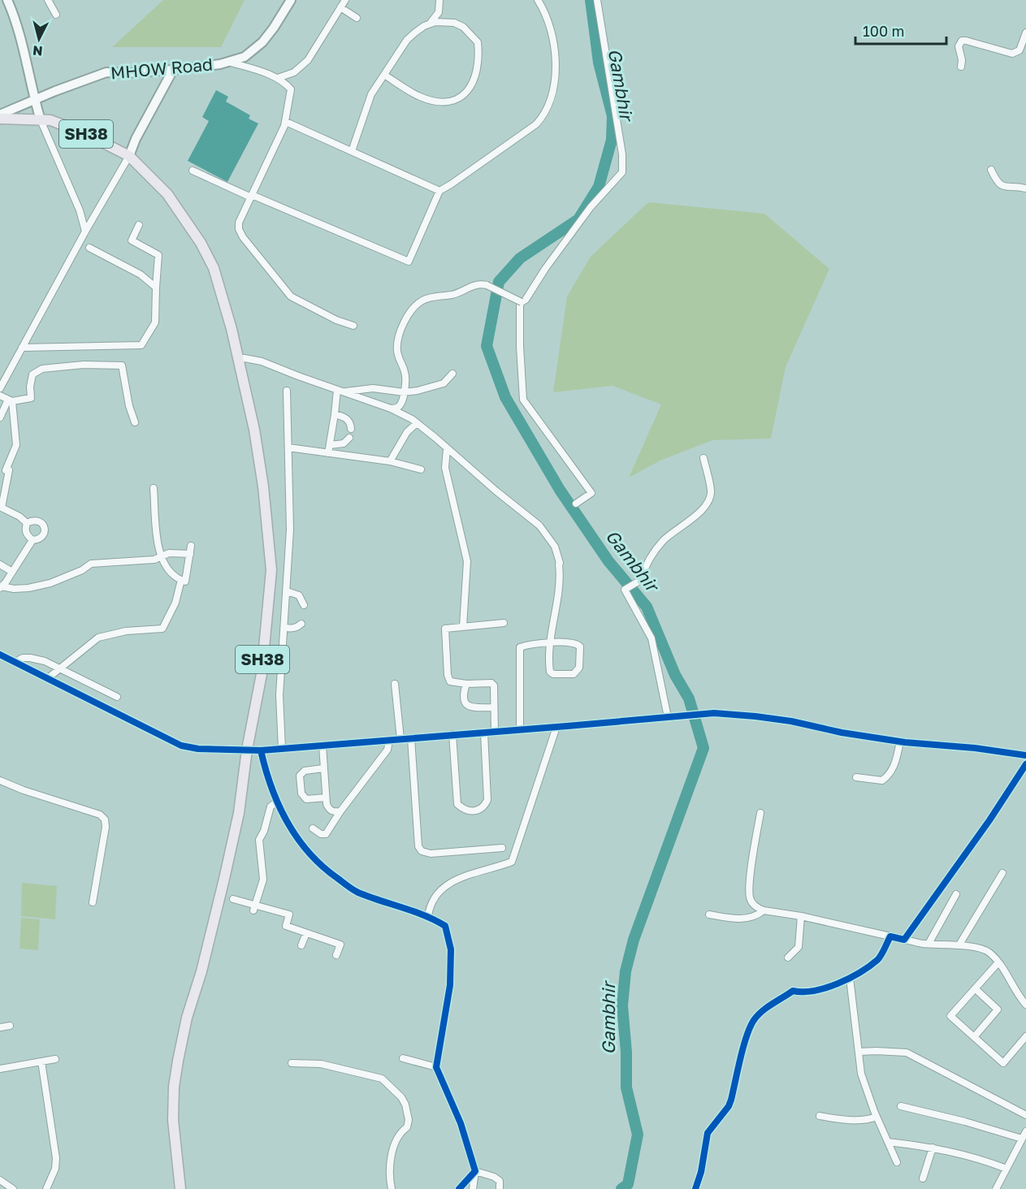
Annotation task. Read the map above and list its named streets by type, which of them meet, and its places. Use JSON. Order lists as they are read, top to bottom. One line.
{"streets":{"main road":["MHOW Road","SH38"]},"water":["Gambhir"],"scale_bar":"100 m","north":"bottom"}
